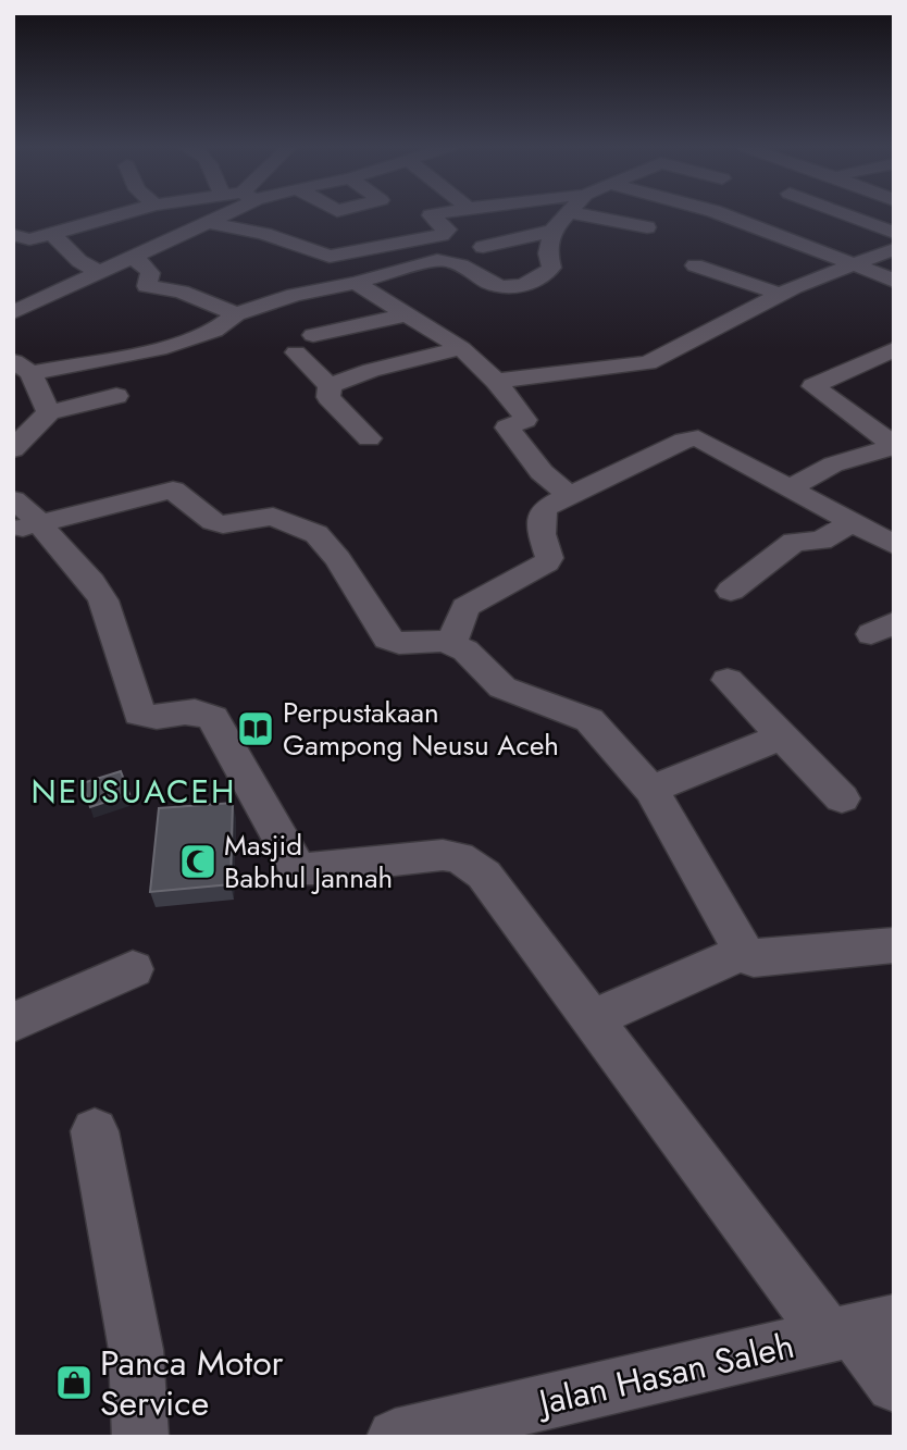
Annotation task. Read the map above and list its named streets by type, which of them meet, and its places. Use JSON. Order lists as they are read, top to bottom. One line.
{"streets":{"street":["Jalan Hasan Saleh"]},"districts":["NEUSUACEH"],"places":{"library":["Perpustakaan Gampong Neusu Aceh"],"mosque":["Masjid Babhul Jannah"],"shop":["Panca Motor Service"]}}
